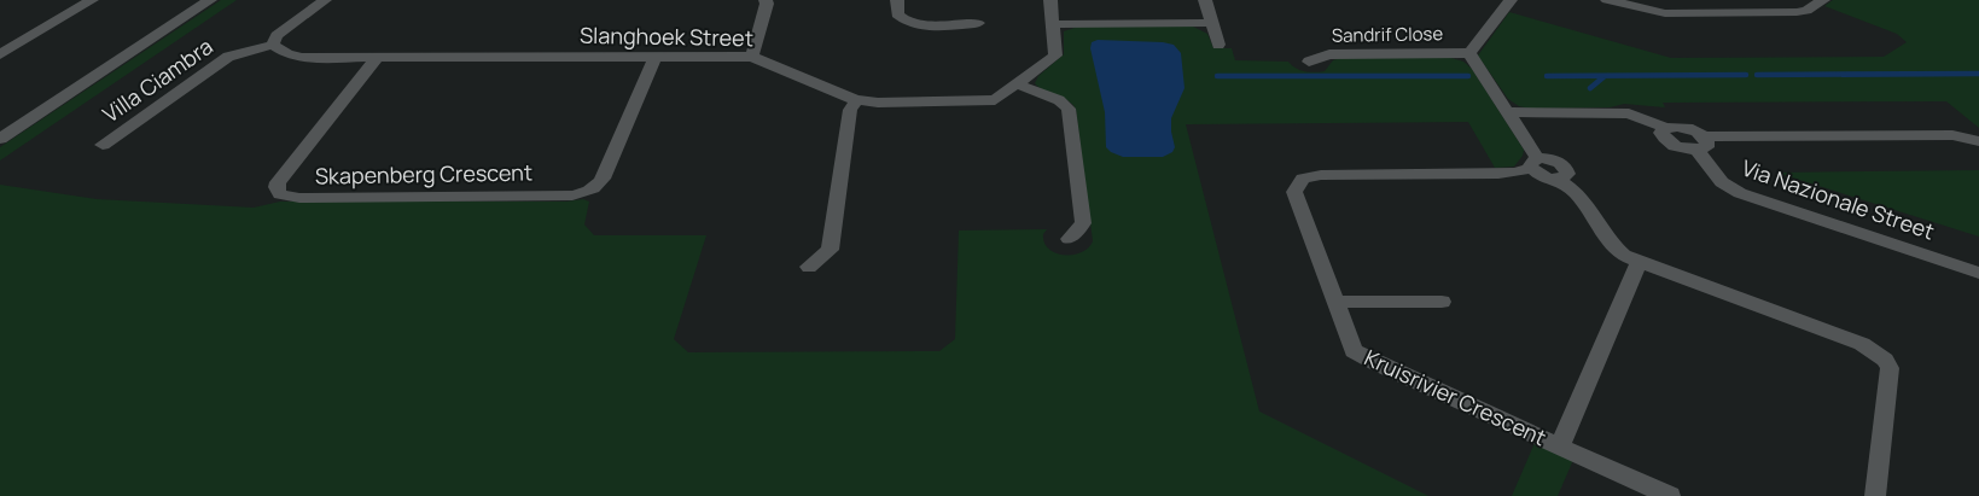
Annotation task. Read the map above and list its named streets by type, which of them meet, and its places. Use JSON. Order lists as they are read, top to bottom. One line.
{"streets":{"street":["Sandrif Close","Slanghoek Street","Villa Ciambra","Skapenberg Crescent","Via Nazionale Street","Kruisrivier Crescent"]},"crossings":[["Slanghoek Street","Villa Ciambra"],["Slanghoek Street","Skapenberg Crescent"]]}
